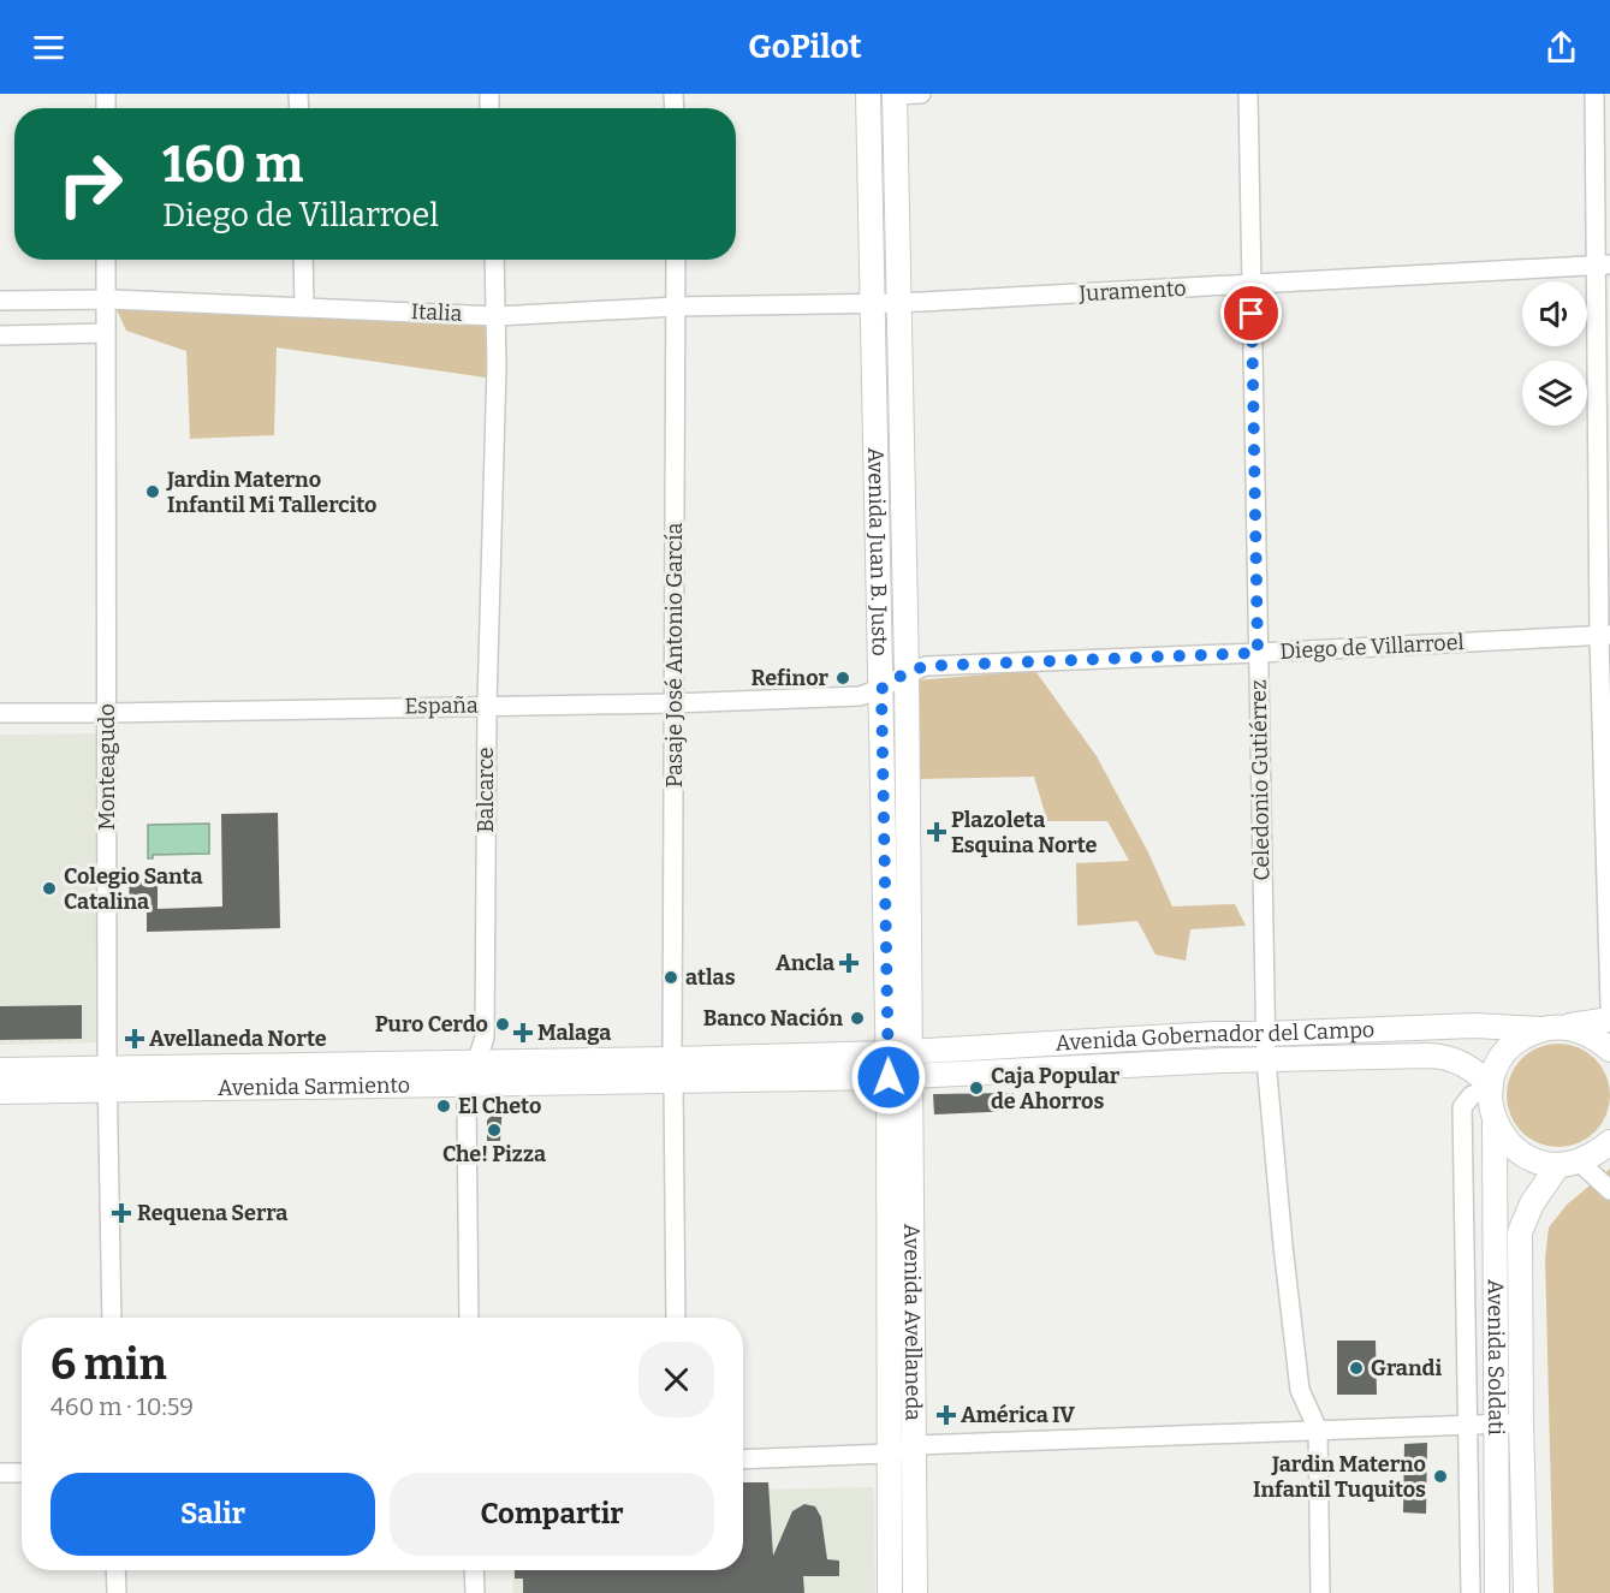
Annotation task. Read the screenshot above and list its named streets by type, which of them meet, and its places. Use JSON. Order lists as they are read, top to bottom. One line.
{"streets":{"main road":["Avenida Juan B. Justo","Avenida Gobernador del Campo","Avenida Sarmiento","Avenida Avellaneda","Avenida Soldati"],"street":["Juramento","Italia","Diego de Villarroel","Pasaje José Antonio García","España","Monteagudo","Celedonio Gutiérrez","Balcarce"]},"crossings":[["Juramento","Italia"],["Juramento","Avenida Juan B. Justo"],["Juramento","Celedonio Gutiérrez"],["Italia","Avenida Juan B. Justo"],["Italia","Pasaje José Antonio García"],["Italia","Monteagudo"],["Italia","Balcarce"],["Avenida Juan B. Justo","Diego de Villarroel"],["Avenida Juan B. Justo","España"],["Avenida Juan B. Justo","Avenida Gobernador del Campo"],["Avenida Juan B. Justo","Avenida Sarmiento"],["Avenida Juan B. Justo","Avenida Avellaneda"],["Diego de Villarroel","España"],["Diego de Villarroel","Celedonio Gutiérrez"],["Pasaje José Antonio García","España"],["Pasaje José Antonio García","Avenida Sarmiento"],["España","Monteagudo"],["España","Balcarce"],["Monteagudo","Avenida Sarmiento"],["Celedonio Gutiérrez","Avenida Gobernador del Campo"],["Balcarce","Avenida Sarmiento"],["Avenida Gobernador del Campo","Avenida Sarmiento"],["Avenida Gobernador del Campo","Avenida Avellaneda"],["Avenida Gobernador del Campo","Avenida Soldati"],["Avenida Sarmiento","Avenida Avellaneda"]],"places":{"other":["Jardin Materno Infantil Mi Tallercito","Refinor","Colegio Santa Catalina","atlas","Banco Nación","Puro Cerdo","Caja Popular de Ahorros","El Cheto","Che! Pizza","Grandi","Jardin Materno Infantil Tuquitos"],"health":["Plazoleta Esquina Norte","Ancla","Malaga","Avellaneda Norte","Requena Serra","América IV"]},"page":{"header":"GoPilot","turn":["160 m","Diego de Villarroel"],"heading":["6 min","460 m · 10:59"],"buttons":["Salir","Compartir"]}}
